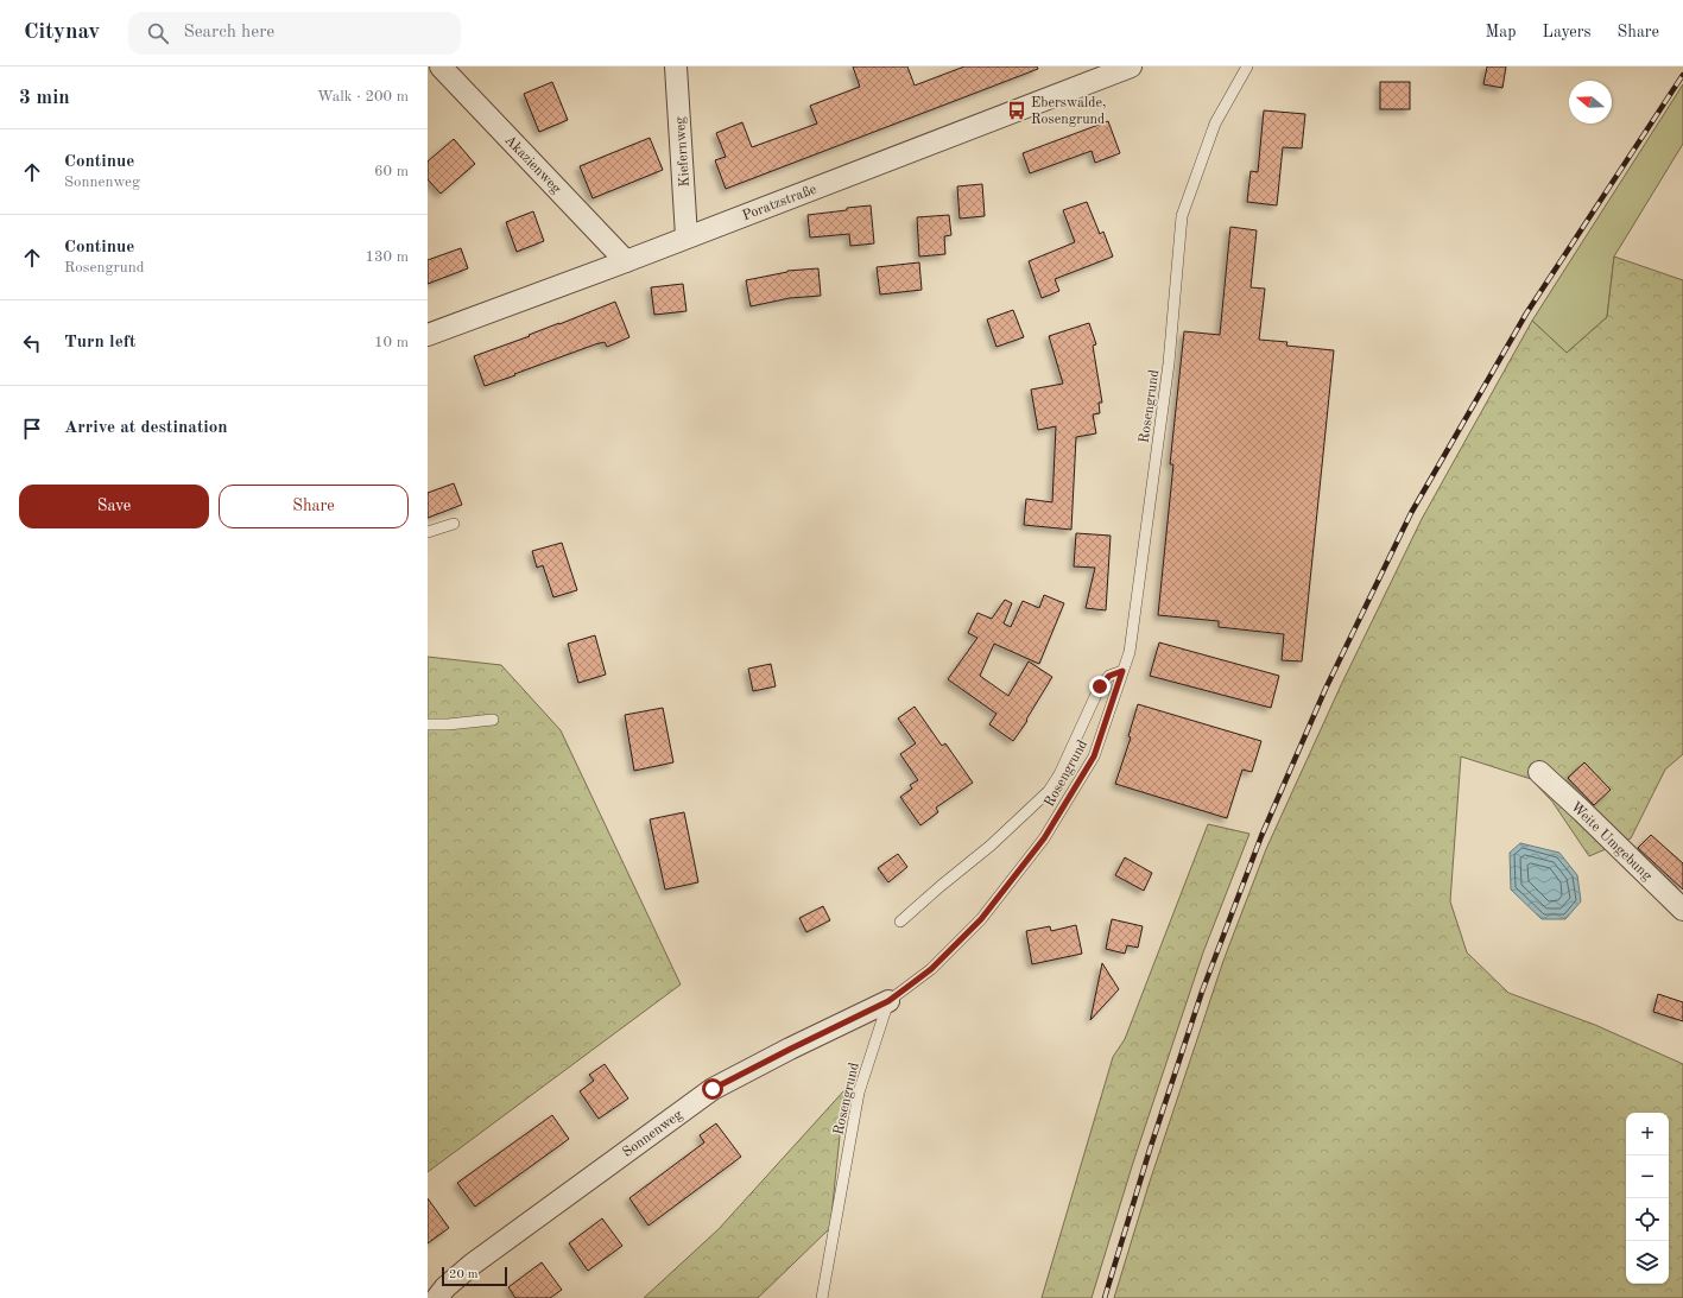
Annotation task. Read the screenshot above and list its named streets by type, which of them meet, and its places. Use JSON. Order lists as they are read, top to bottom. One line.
{"streets":{"street":["Kiefernweg","Akazienweg","Poratzstraße","Weite Umgebung","Sonnenweg"],"lane":["Rosengrund"]},"crossings":[["Kiefernweg","Poratzstraße"],["Akazienweg","Poratzstraße"],["Rosengrund","Sonnenweg"]],"places":{"bus stop":["Eberswalde, Rosengrund"]},"scale_bar":"20 m","north":"left","page":{"header":"Citynav","search":"Search here","nav":["Map","Layers","Share"],"heading":["3 min","Walk · 200 m"],"list":[["Continue","Sonnenweg","60 m"],["Continue","Rosengrund","130 m"],["Turn left","10 m"],"Arrive at destination"],"buttons":["Save","Share"],"map_buttons":["+","−"],"scale":"20 m"}}
